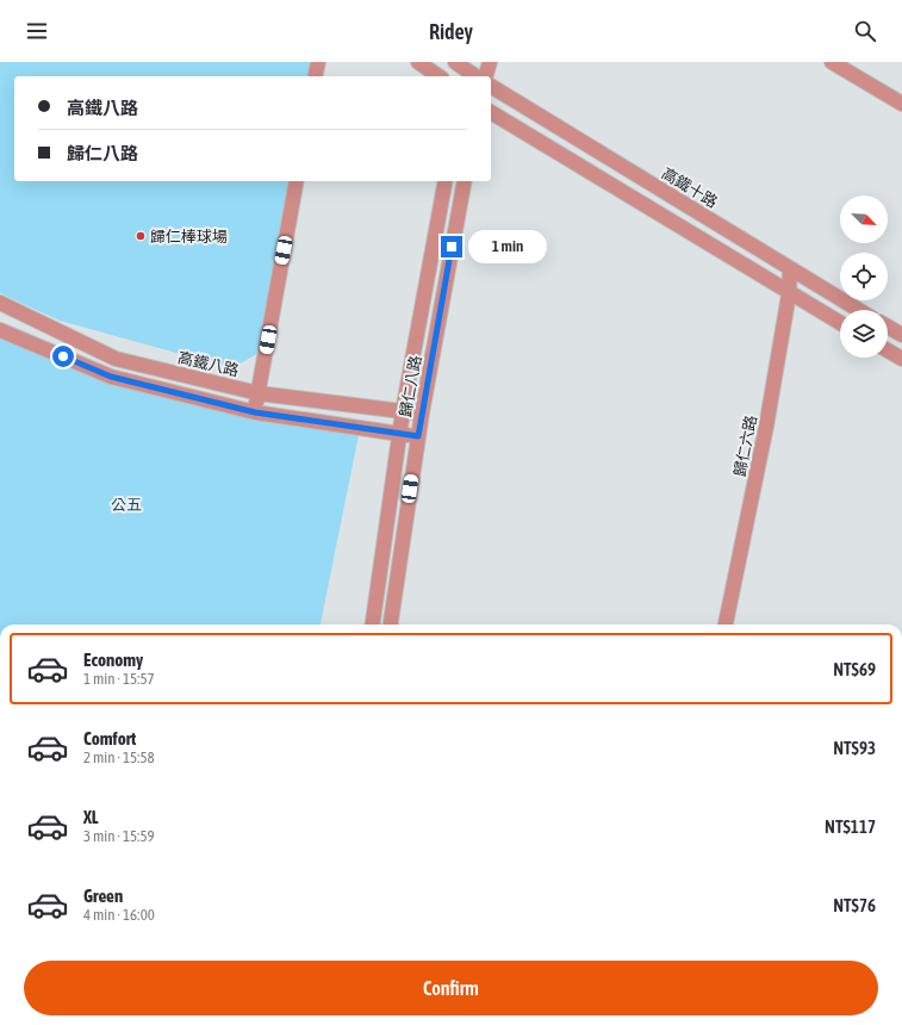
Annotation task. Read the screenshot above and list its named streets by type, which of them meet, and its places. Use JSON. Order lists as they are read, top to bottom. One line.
{"streets":{"street":["高鐵十路","高鐵八路","歸仁八路","歸仁六路"]},"crossings":[["高鐵十路","歸仁六路"],["高鐵八路","歸仁八路"]],"parks":["公五"],"places":["歸仁棒球場"],"north":"bottom right","page":{"header":"Ridey","banner":["高鐵八路","歸仁八路"],"bubble":"1 min","list":[{"name":"Economy","note":"1 min · 15:57","value":"NT$69"},{"name":"Comfort","note":"2 min · 15:58","value":"NT$93"},{"name":"XL","note":"3 min · 15:59","value":"NT$117"},{"name":"Green","note":"4 min · 16:00","value":"NT$76"}],"buttons":"Confirm"}}
